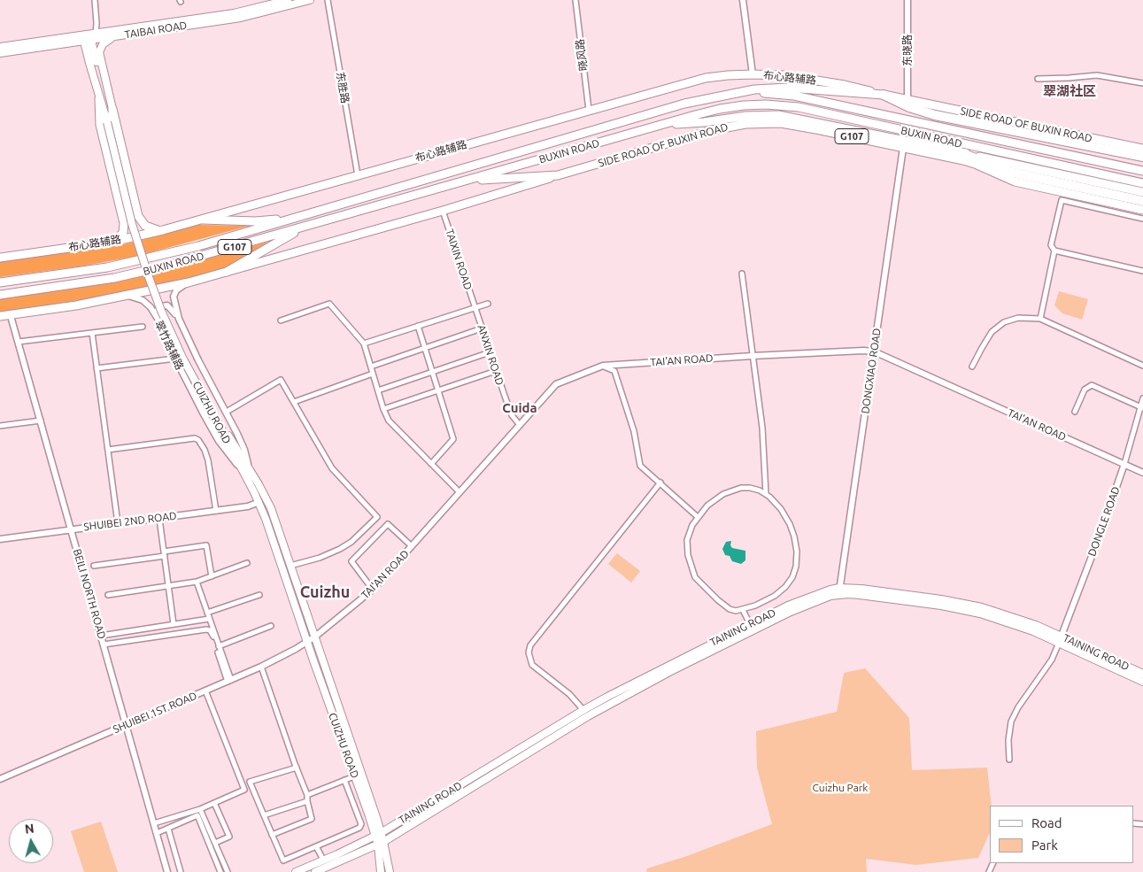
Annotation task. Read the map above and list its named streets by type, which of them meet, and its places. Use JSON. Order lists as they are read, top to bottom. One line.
{"streets":{"main road":["TAIBAI ROAD","布心路辅路","SIDE ROAD OF BUXIN ROAD","G107","BUXIN ROAD","CUIZHU ROAD","TAINING ROAD"],"street":["东晓路","晓风路","东胜路","TAIXIN ROAD","翠竹路辅路","ANXIN ROAD","TAI'AN ROAD","DONGXIAO ROAD","SHUIBEI 2ND ROAD","DONGLE ROAD","BEILI NORTH ROAD","SHUIBEI 1ST ROAD"]},"crossings":[["TAIBAI ROAD","CUIZHU ROAD"],["东晓路","SIDE ROAD OF BUXIN ROAD"],["晓风路","布心路辅路"],["布心路辅路","东胜路"],["布心路辅路","SIDE ROAD OF BUXIN ROAD"],["布心路辅路","BUXIN ROAD"],["SIDE ROAD OF BUXIN ROAD","BUXIN ROAD"],["SIDE ROAD OF BUXIN ROAD","DONGXIAO ROAD"],["TAIXIN ROAD","ANXIN ROAD"],["翠竹路辅路","CUIZHU ROAD"],["ANXIN ROAD","TAI'AN ROAD"],["TAI'AN ROAD","DONGXIAO ROAD"],["TAI'AN ROAD","CUIZHU ROAD"],["TAI'AN ROAD","DONGLE ROAD"],["TAI'AN ROAD","SHUIBEI 1ST ROAD"],["DONGXIAO ROAD","TAINING ROAD"],["CUIZHU ROAD","SHUIBEI 2ND ROAD"],["CUIZHU ROAD","TAINING ROAD"],["CUIZHU ROAD","SHUIBEI 1ST ROAD"],["SHUIBEI 2ND ROAD","BEILI NORTH ROAD"],["DONGLE ROAD","TAINING ROAD"],["BEILI NORTH ROAD","SHUIBEI 1ST ROAD"]],"districts":["翠湖社区","Cuida","Cuizhu"],"parks":["Cuizhu Park"],"legend":["Road","Park"],"north":"top"}
